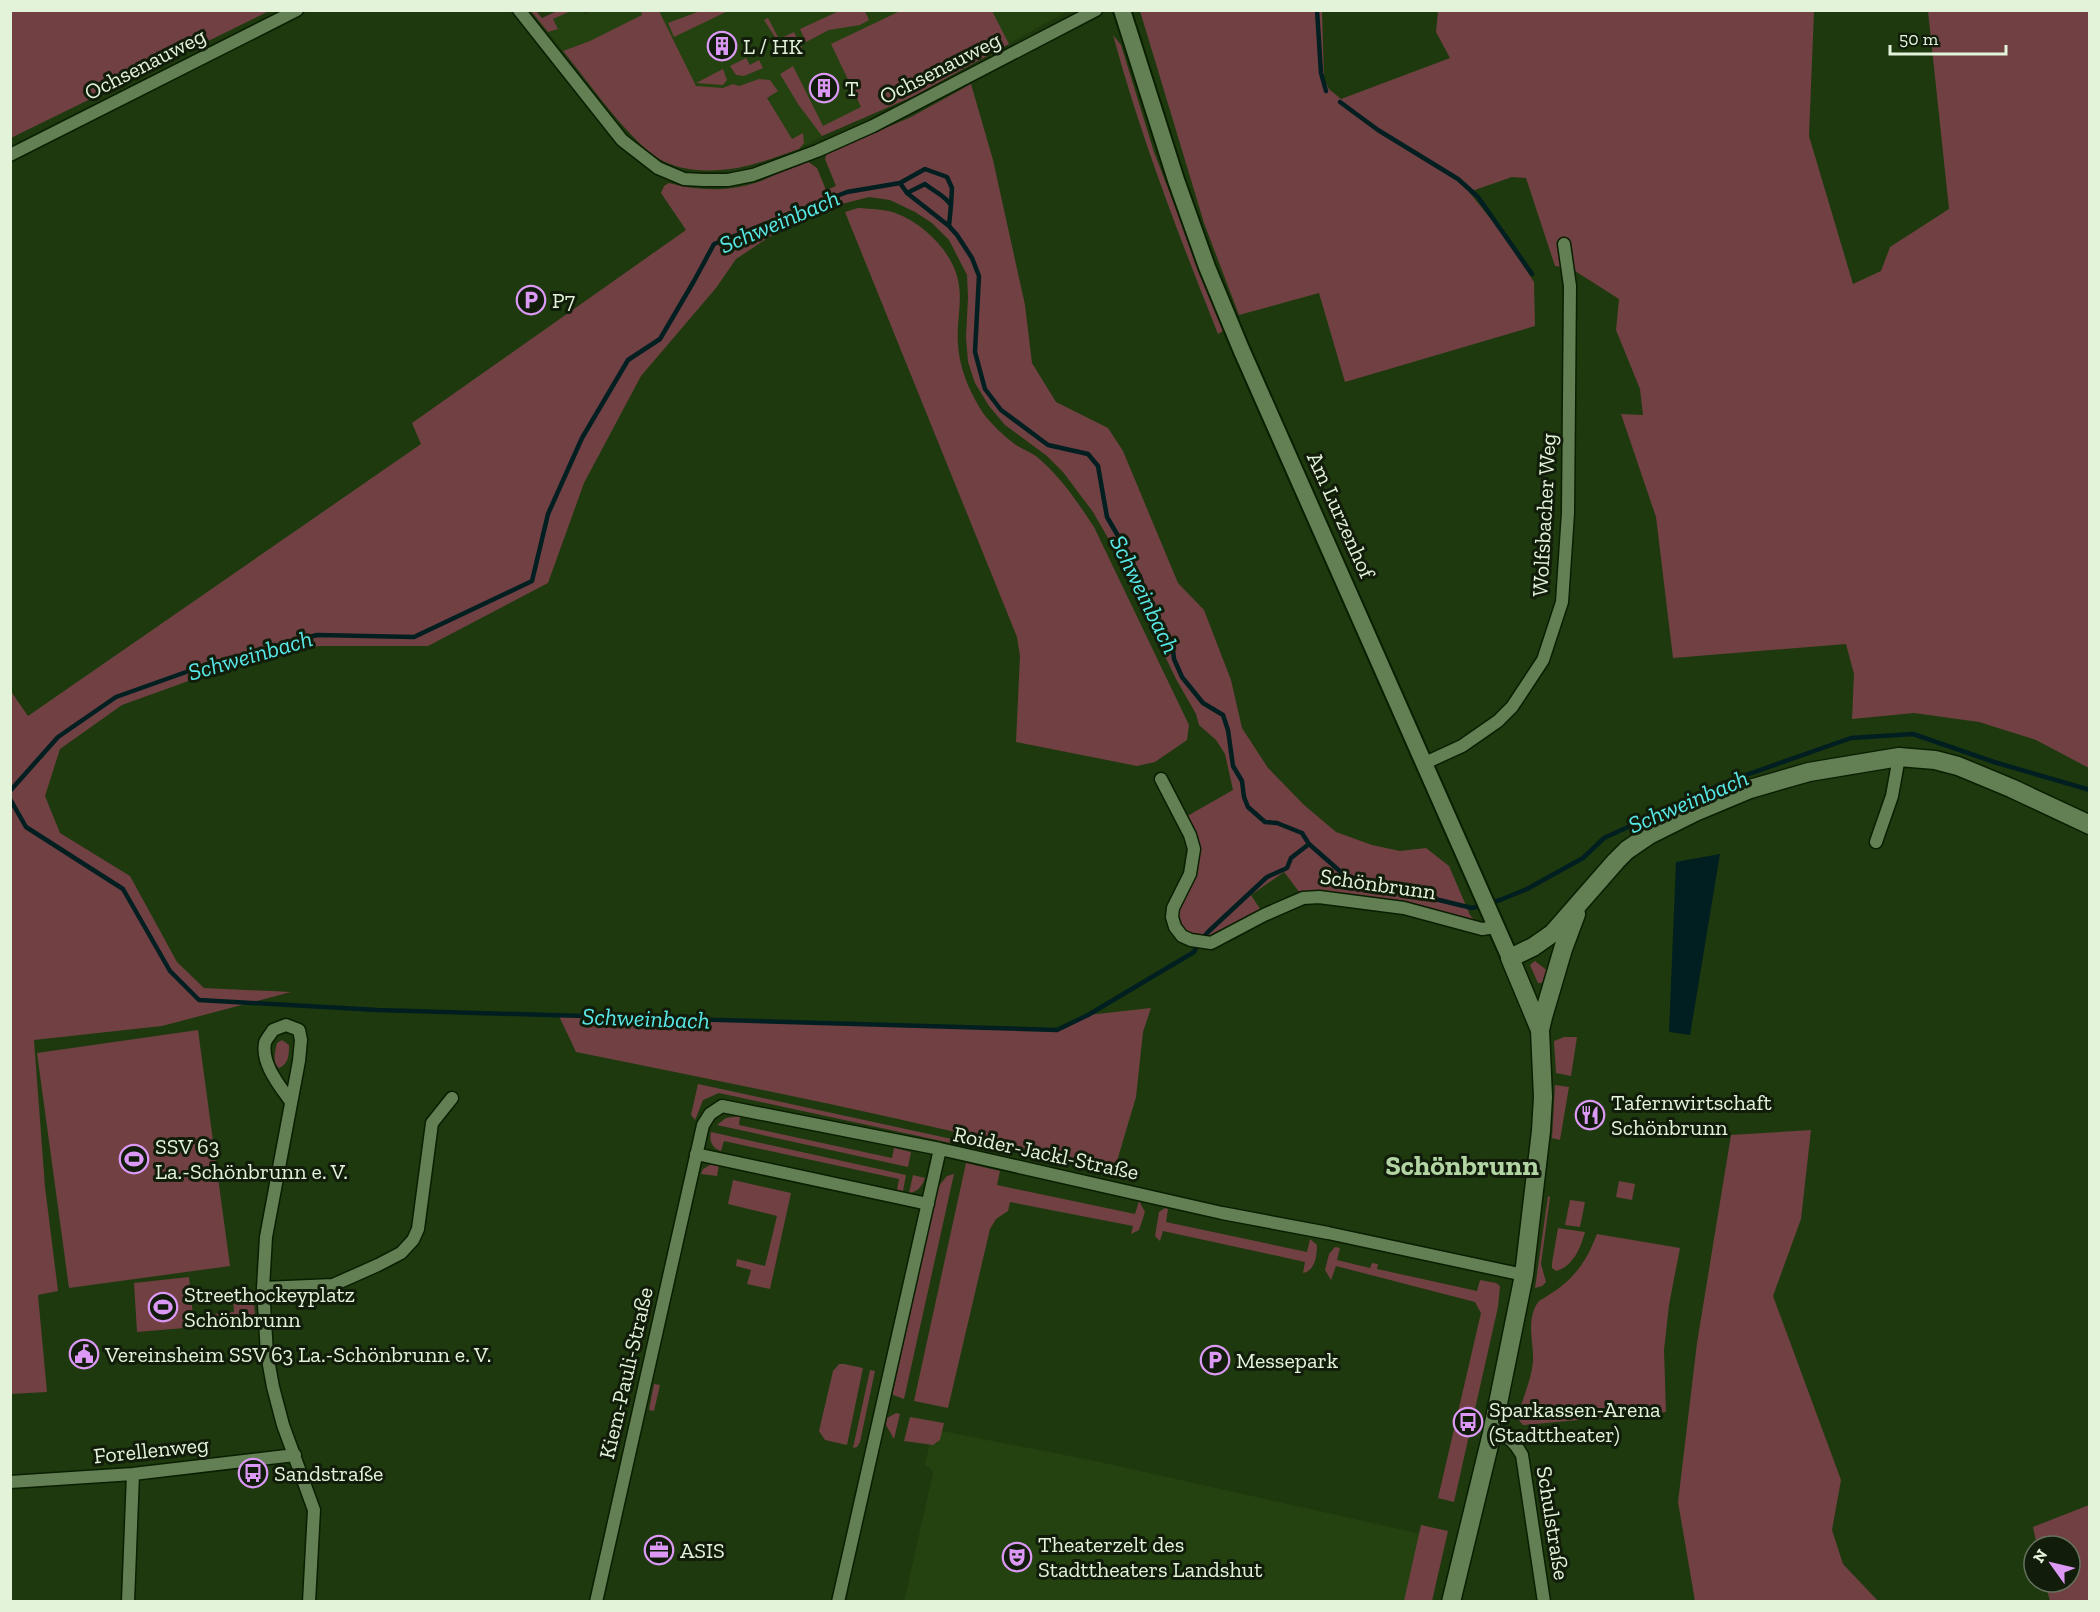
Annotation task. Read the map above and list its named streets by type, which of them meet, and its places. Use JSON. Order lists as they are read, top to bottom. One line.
{"streets":{"main road":["Am Lurzenhof"],"street":["Ochsenauweg","Wolfsbacher Weg","Schönbrunn","Roider-Jackl-Straße","Kiem-Pauli-Straße","Forellenweg","Schulstraße"]},"crossings":[["Am Lurzenhof","Wolfsbacher Weg"],["Am Lurzenhof","Schönbrunn"],["Roider-Jackl-Straße","Kiem-Pauli-Straße"]],"districts":["Schönbrunn"],"water":["Schweinbach"],"places":{"building":["L / HK","T"],"parking":["P7","Messepark"],"restaurant":["Tafernwirtschaft Schönbrunn"],"sports":["SSV 63 La.-Schönbrunn e. V.","Streethockeyplatz Schönbrunn"],"public building":["Vereinsheim SSV 63 La.-Schönbrunn e. V."],"bus stop":["Sparkassen-Arena (Stadttheater)","Sandstraße"],"office":["ASIS"],"theatre":["Theaterzelt des Stadttheaters Landshut"]},"scale_bar":"50 m","north":"top left"}
